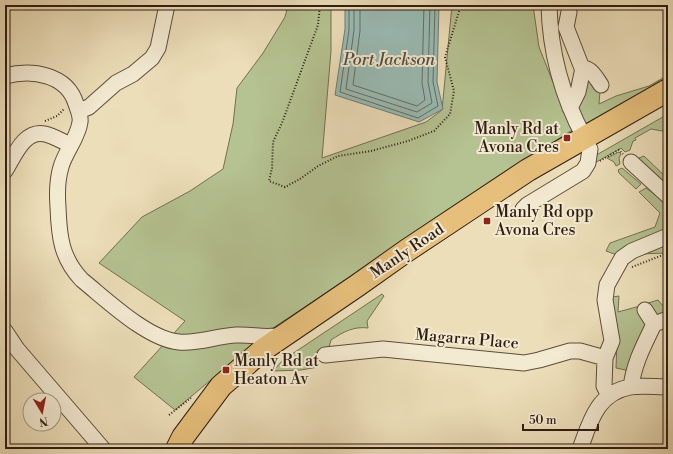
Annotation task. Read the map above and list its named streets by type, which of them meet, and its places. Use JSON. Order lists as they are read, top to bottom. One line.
{"streets":{"highway":["Manly Road"],"street":["Magarra Place"]},"water":["Port Jackson"],"places":{"transit":["Manly Rd at Avona Cres","Manly Rd opp Avona Cres","Manly Rd at Heaton Av"]},"scale_bar":"50 m","north":"bottom"}
